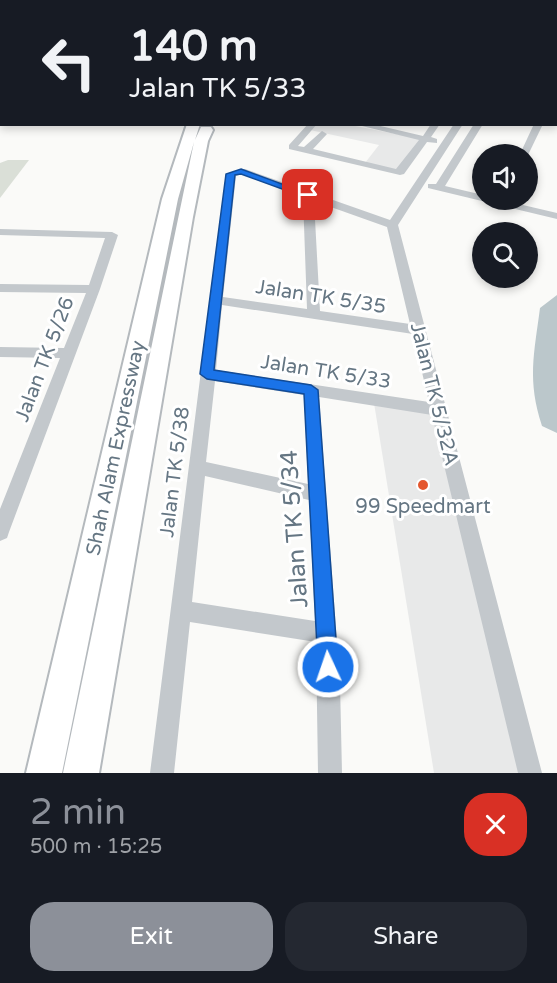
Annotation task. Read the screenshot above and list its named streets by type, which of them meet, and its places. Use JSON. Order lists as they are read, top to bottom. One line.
{"streets":{"highway":["Shah Alam Expressway"],"street":["Jalan TK 5/35","Jalan TK 5/26","Jalan TK 5/33","Jalan TK 5/32A","Jalan TK 5/38","Jalan TK 5/34"]},"crossings":[["Jalan TK 5/35","Jalan TK 5/32A"],["Jalan TK 5/35","Jalan TK 5/38"],["Jalan TK 5/33","Jalan TK 5/32A"],["Jalan TK 5/33","Jalan TK 5/38"],["Jalan TK 5/33","Jalan TK 5/34"]],"places":["99 Speedmart"],"page":{"turn":["140 m","Jalan TK 5/33"],"heading":["2 min","500 m · 15:25"],"buttons":["Exit","Share"]}}
